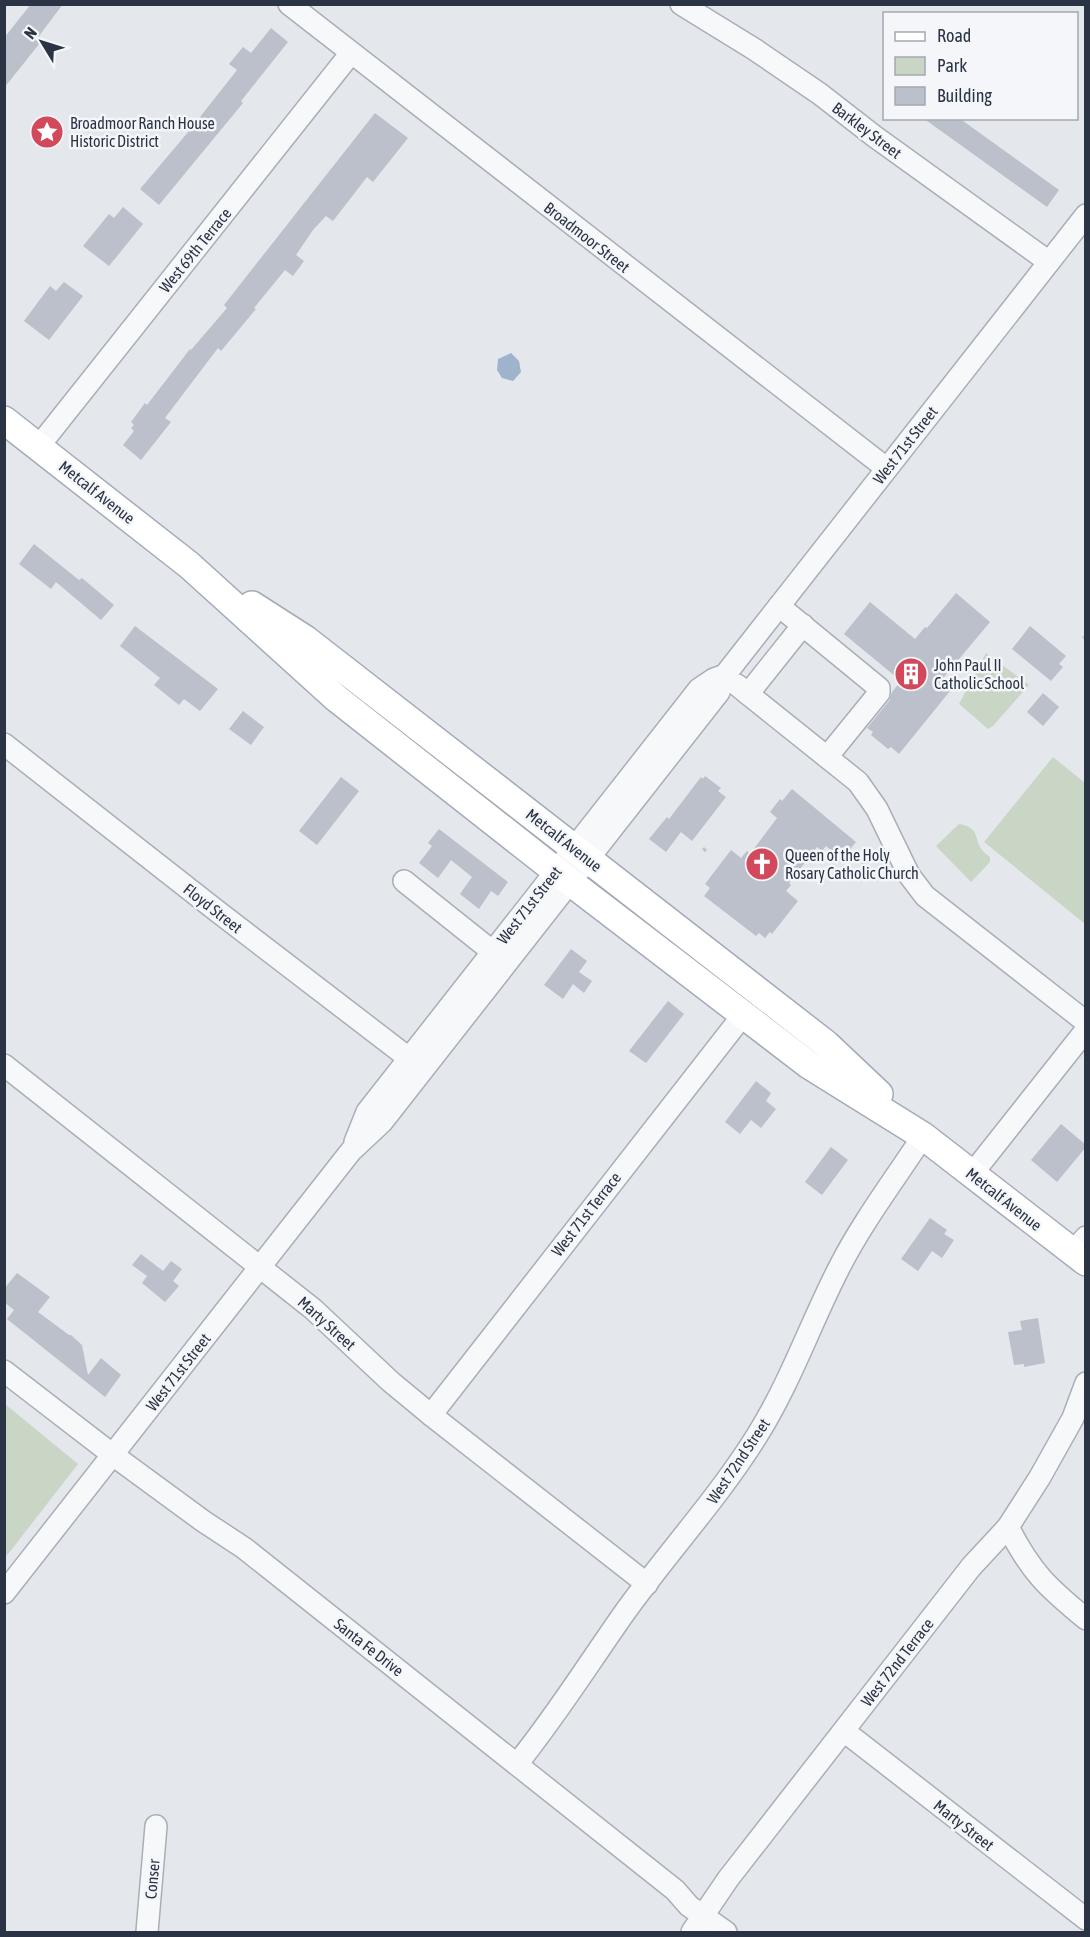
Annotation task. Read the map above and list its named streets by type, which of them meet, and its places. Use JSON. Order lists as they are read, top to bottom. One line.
{"streets":{"main road":["Metcalf Avenue"],"street":["Barkley Street","Broadmoor Street","West 69th Terrace","West 71st Street","Floyd Street","West 71st Terrace","Marty Street","West 72nd Street","Santa Fe Drive","West 72nd Terrace","Conser"]},"crossings":[["Barkley Street","West 71st Street"],["Broadmoor Street","West 69th Terrace"],["Broadmoor Street","West 71st Street"],["West 69th Terrace","Metcalf Avenue"],["West 71st Street","Metcalf Avenue"],["West 71st Street","Floyd Street"],["West 71st Street","Marty Street"],["West 71st Street","Santa Fe Drive"],["Metcalf Avenue","West 71st Terrace"],["Metcalf Avenue","West 72nd Street"],["West 71st Terrace","Marty Street"],["Marty Street","West 72nd Street"],["Marty Street","West 72nd Terrace"],["West 72nd Street","Santa Fe Drive"],["Santa Fe Drive","West 72nd Terrace"]],"places":{"place":["Broadmoor Ranch House Historic District"],"building":["John Paul II Catholic School"],"church":["Queen of the Holy Rosary Catholic Church"]},"legend":["Road","Park","Building"],"north":"top left"}
